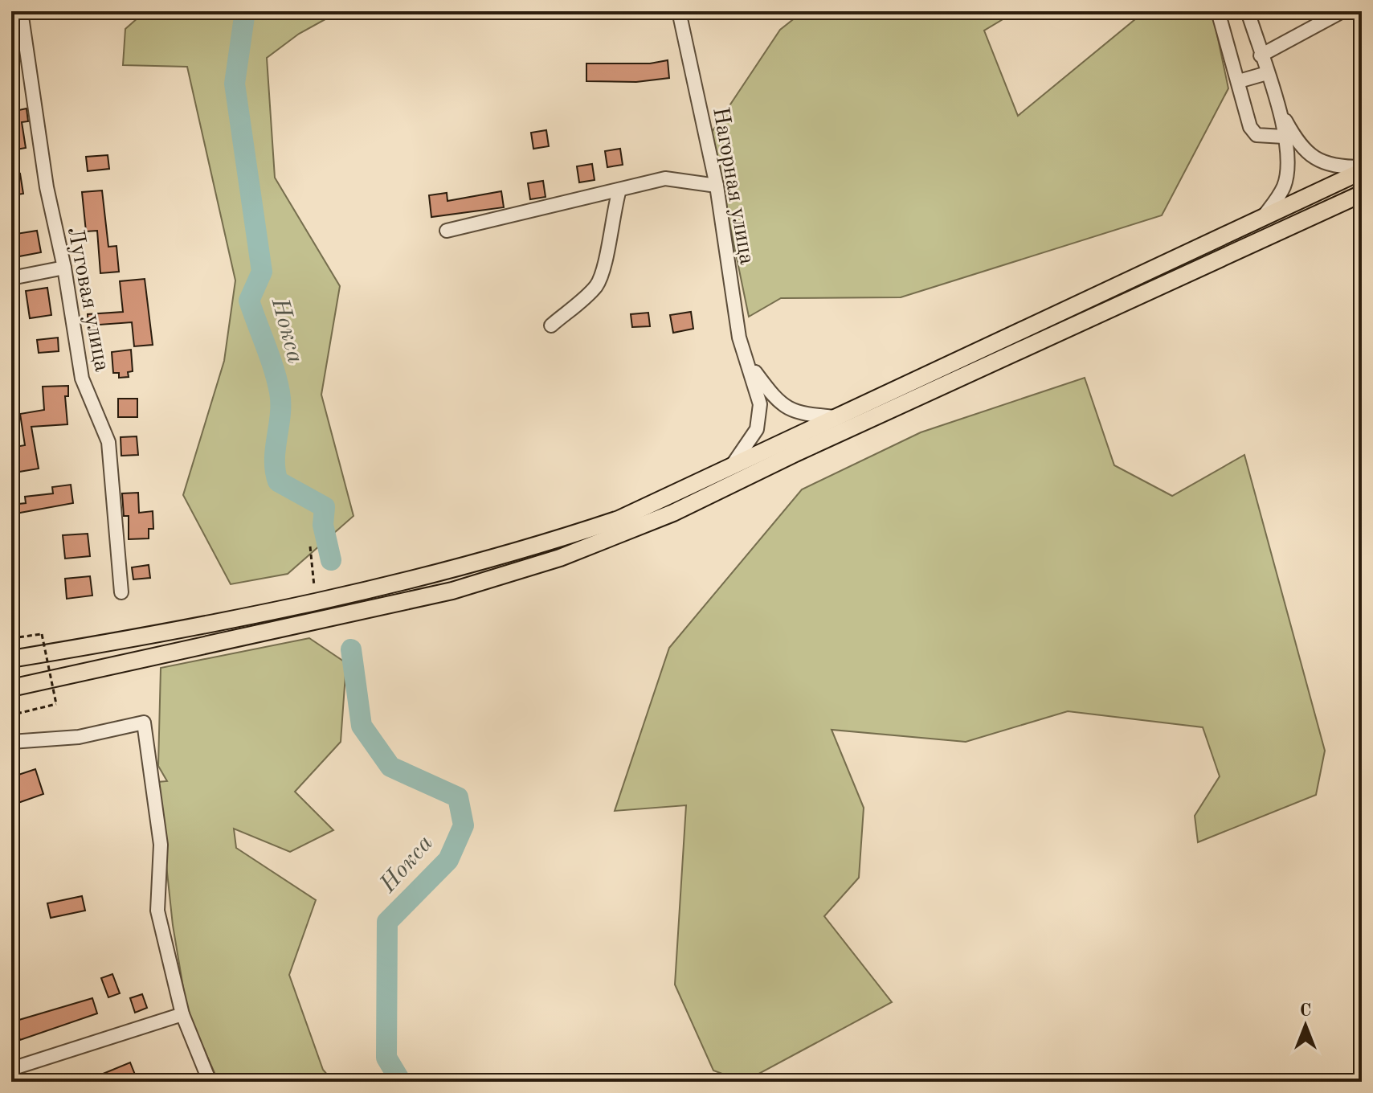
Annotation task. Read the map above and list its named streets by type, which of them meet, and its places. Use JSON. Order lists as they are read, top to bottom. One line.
{"streets":{"street":["Нагорная улица","Луговая улица"]},"water":["Нокса"],"north":"top"}
